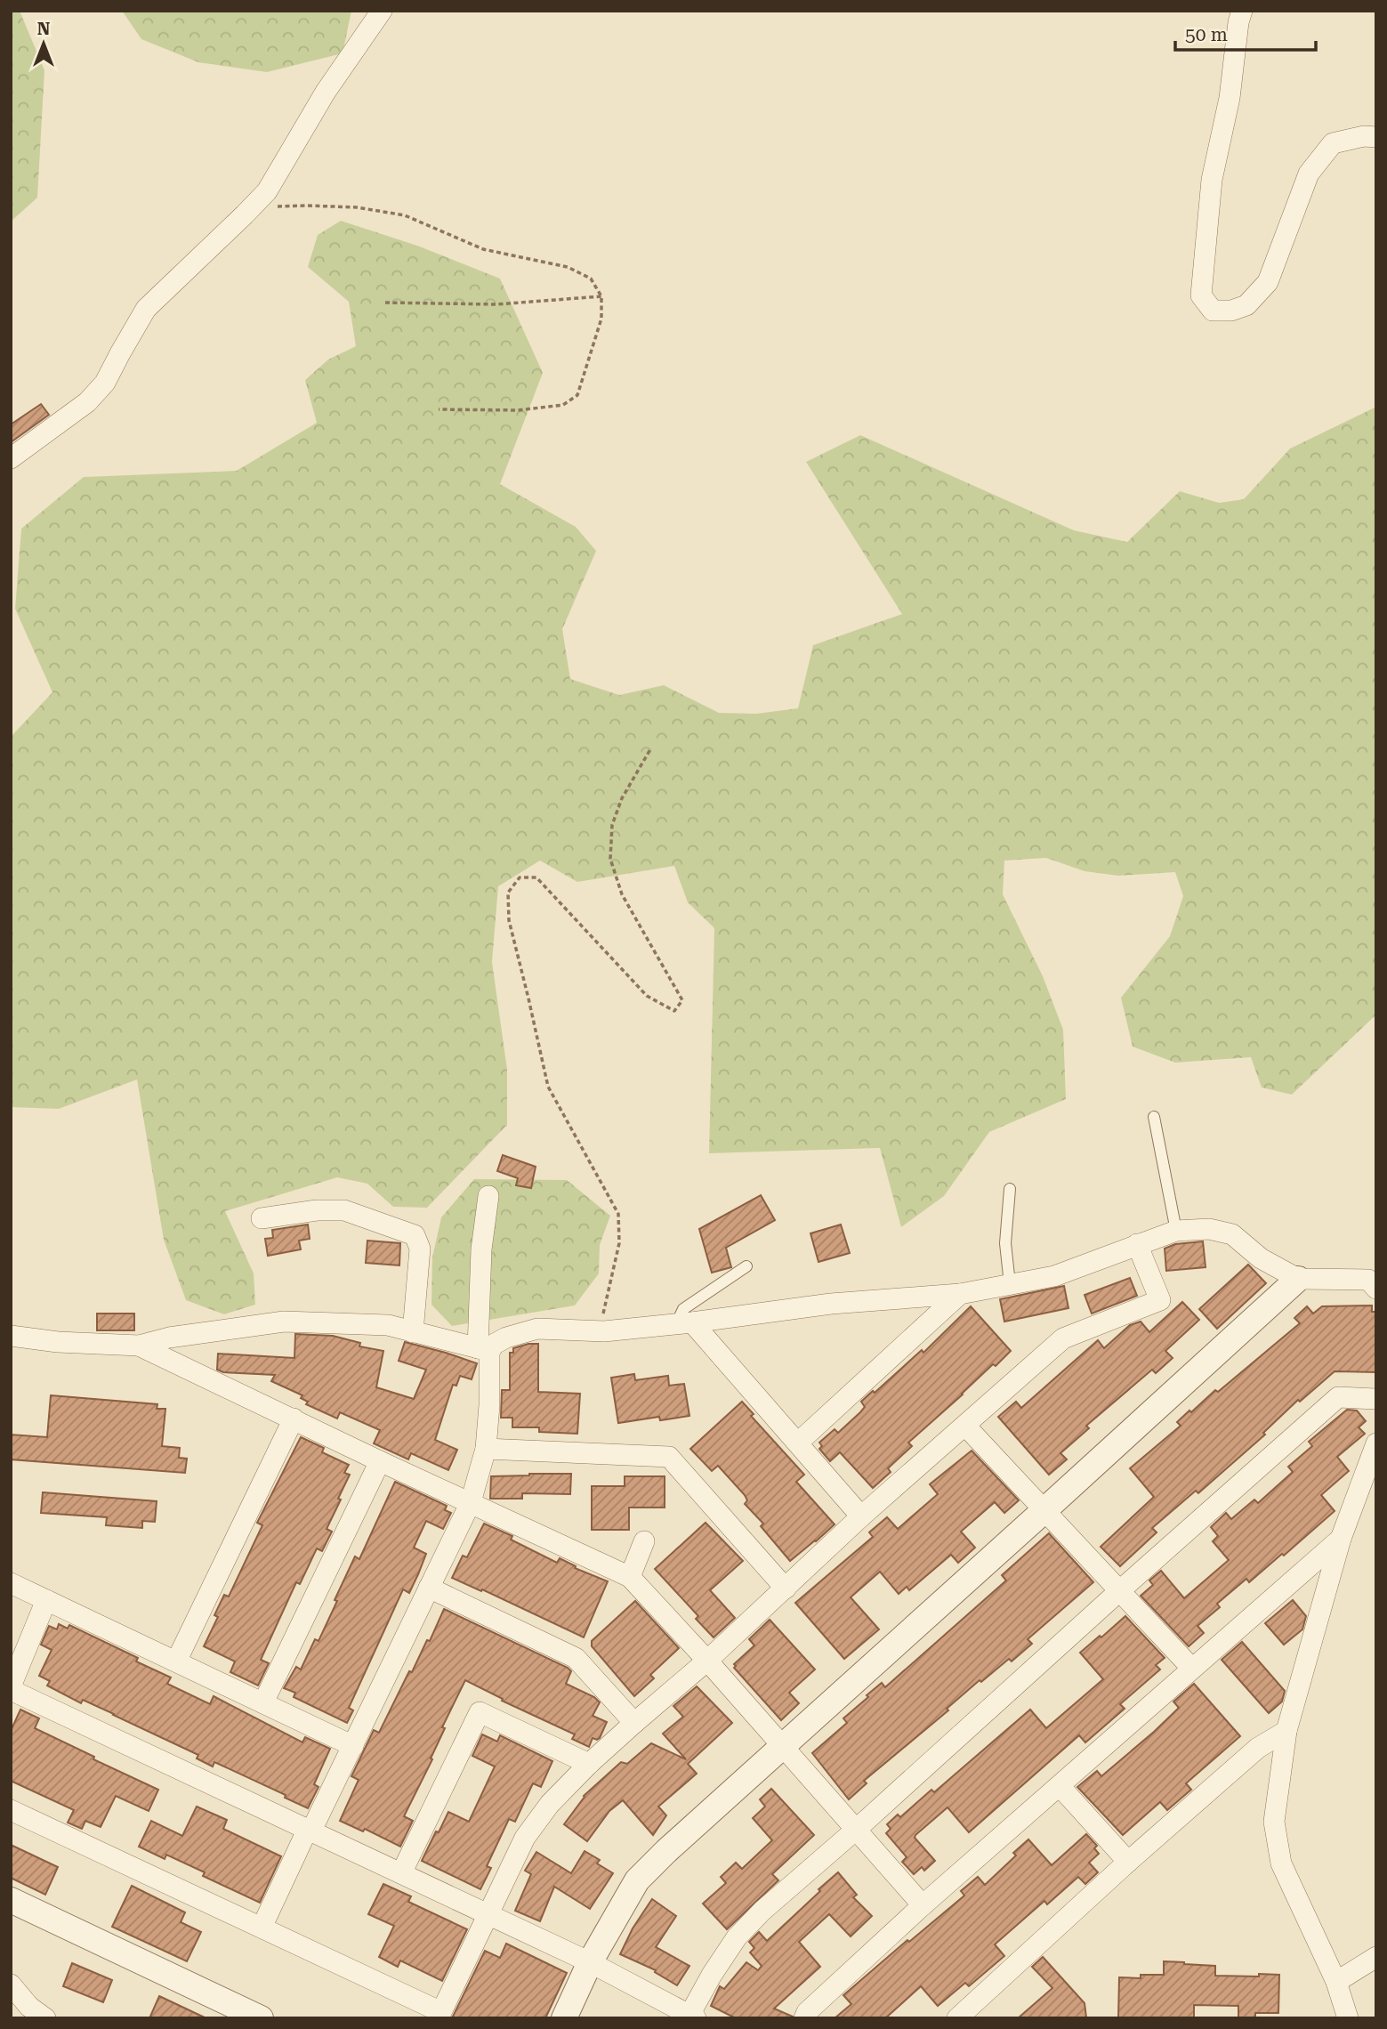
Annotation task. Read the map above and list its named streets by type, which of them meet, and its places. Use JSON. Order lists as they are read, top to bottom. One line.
{"scale_bar":"50 m","north":"top"}
